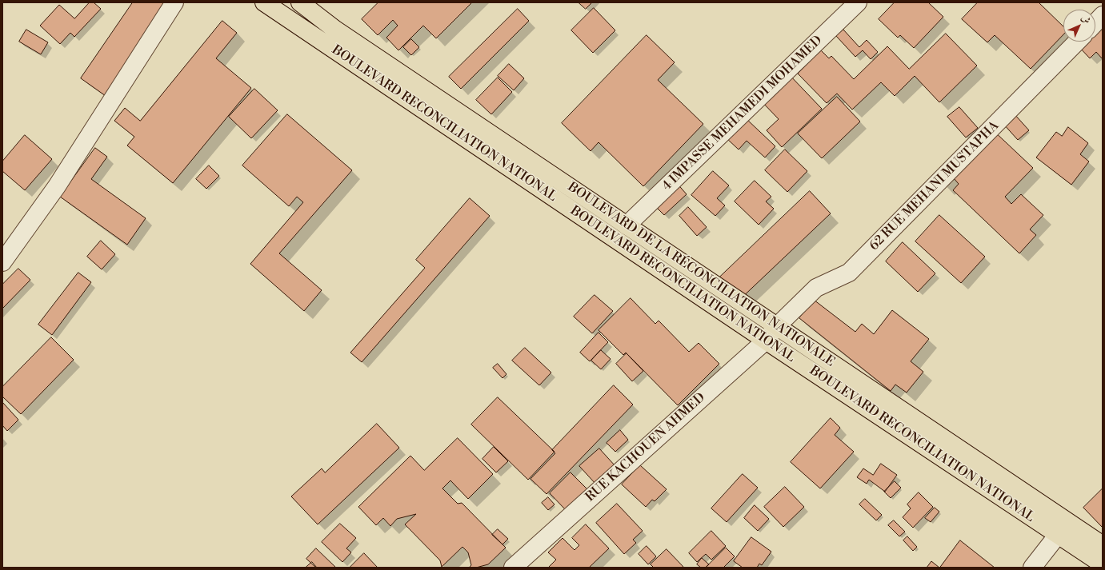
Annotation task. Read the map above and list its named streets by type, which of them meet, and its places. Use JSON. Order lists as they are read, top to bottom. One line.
{"streets":{"highway":["BOULEVARD RECONCILIATION NATIONAL","BOULEVARD DE LA RÉCONCILIATION NATIONALE"],"street":["4 IMPASSE MEHAMEDI MOHAMED","62 RUE MEHANI MUSTAPHA","RUE KACHOUEN AHMED"]},"crossings":[["4 IMPASSE MEHAMEDI MOHAMED","BOULEVARD DE LA RÉCONCILIATION NATIONALE"],["BOULEVARD RECONCILIATION NATIONAL","RUE KACHOUEN AHMED"],["62 RUE MEHANI MUSTAPHA","BOULEVARD DE LA RÉCONCILIATION NATIONALE"],["62 RUE MEHANI MUSTAPHA","RUE KACHOUEN AHMED"],["BOULEVARD DE LA RÉCONCILIATION NATIONALE","RUE KACHOUEN AHMED"]],"north":"top right"}
